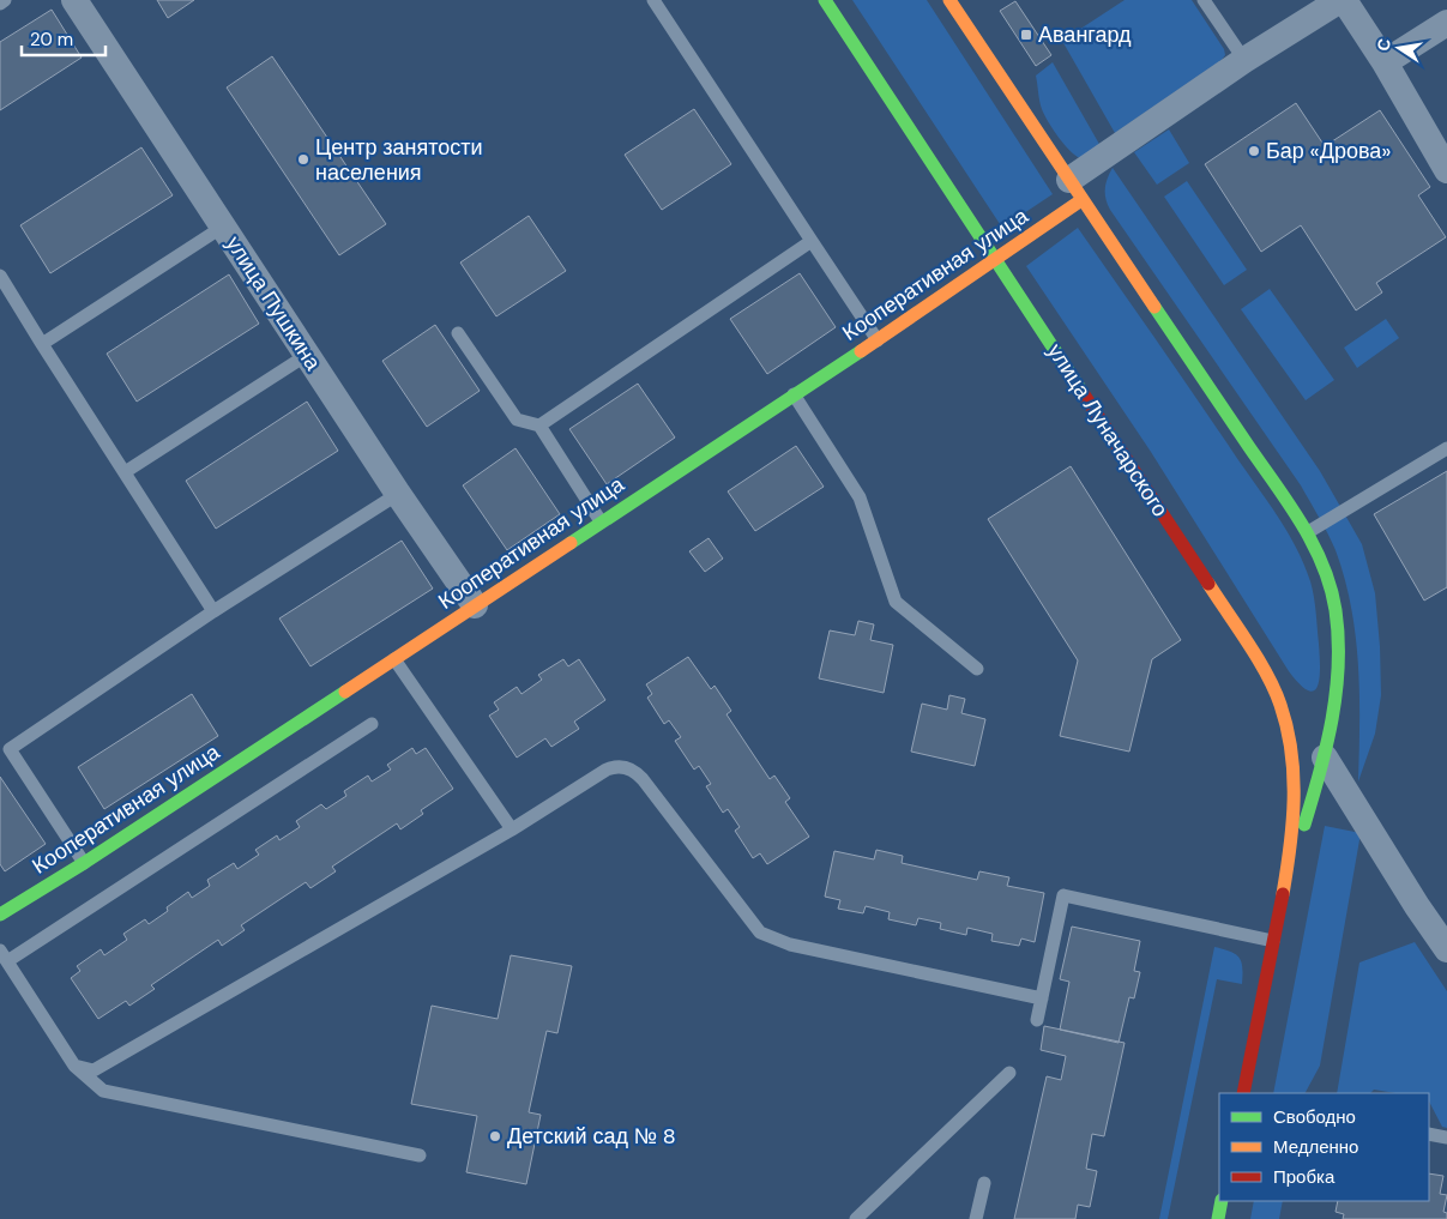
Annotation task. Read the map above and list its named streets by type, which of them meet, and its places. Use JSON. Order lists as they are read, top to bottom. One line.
{"streets":{"main road":["Кооперативная улица","улица Луначарского"],"street":["улица Пушкина"]},"crossings":[["Кооперативная улица","улица Пушкина"],["Кооперативная улица","улица Луначарского"]],"places":{"transit":["Авангард"],"other":["Бар «Дрова»","Центр занятости населения","Детский сад № 8"]},"legend":["Свободно","Медленно","Пробка"],"scale_bar":"20 m","north":"left"}
